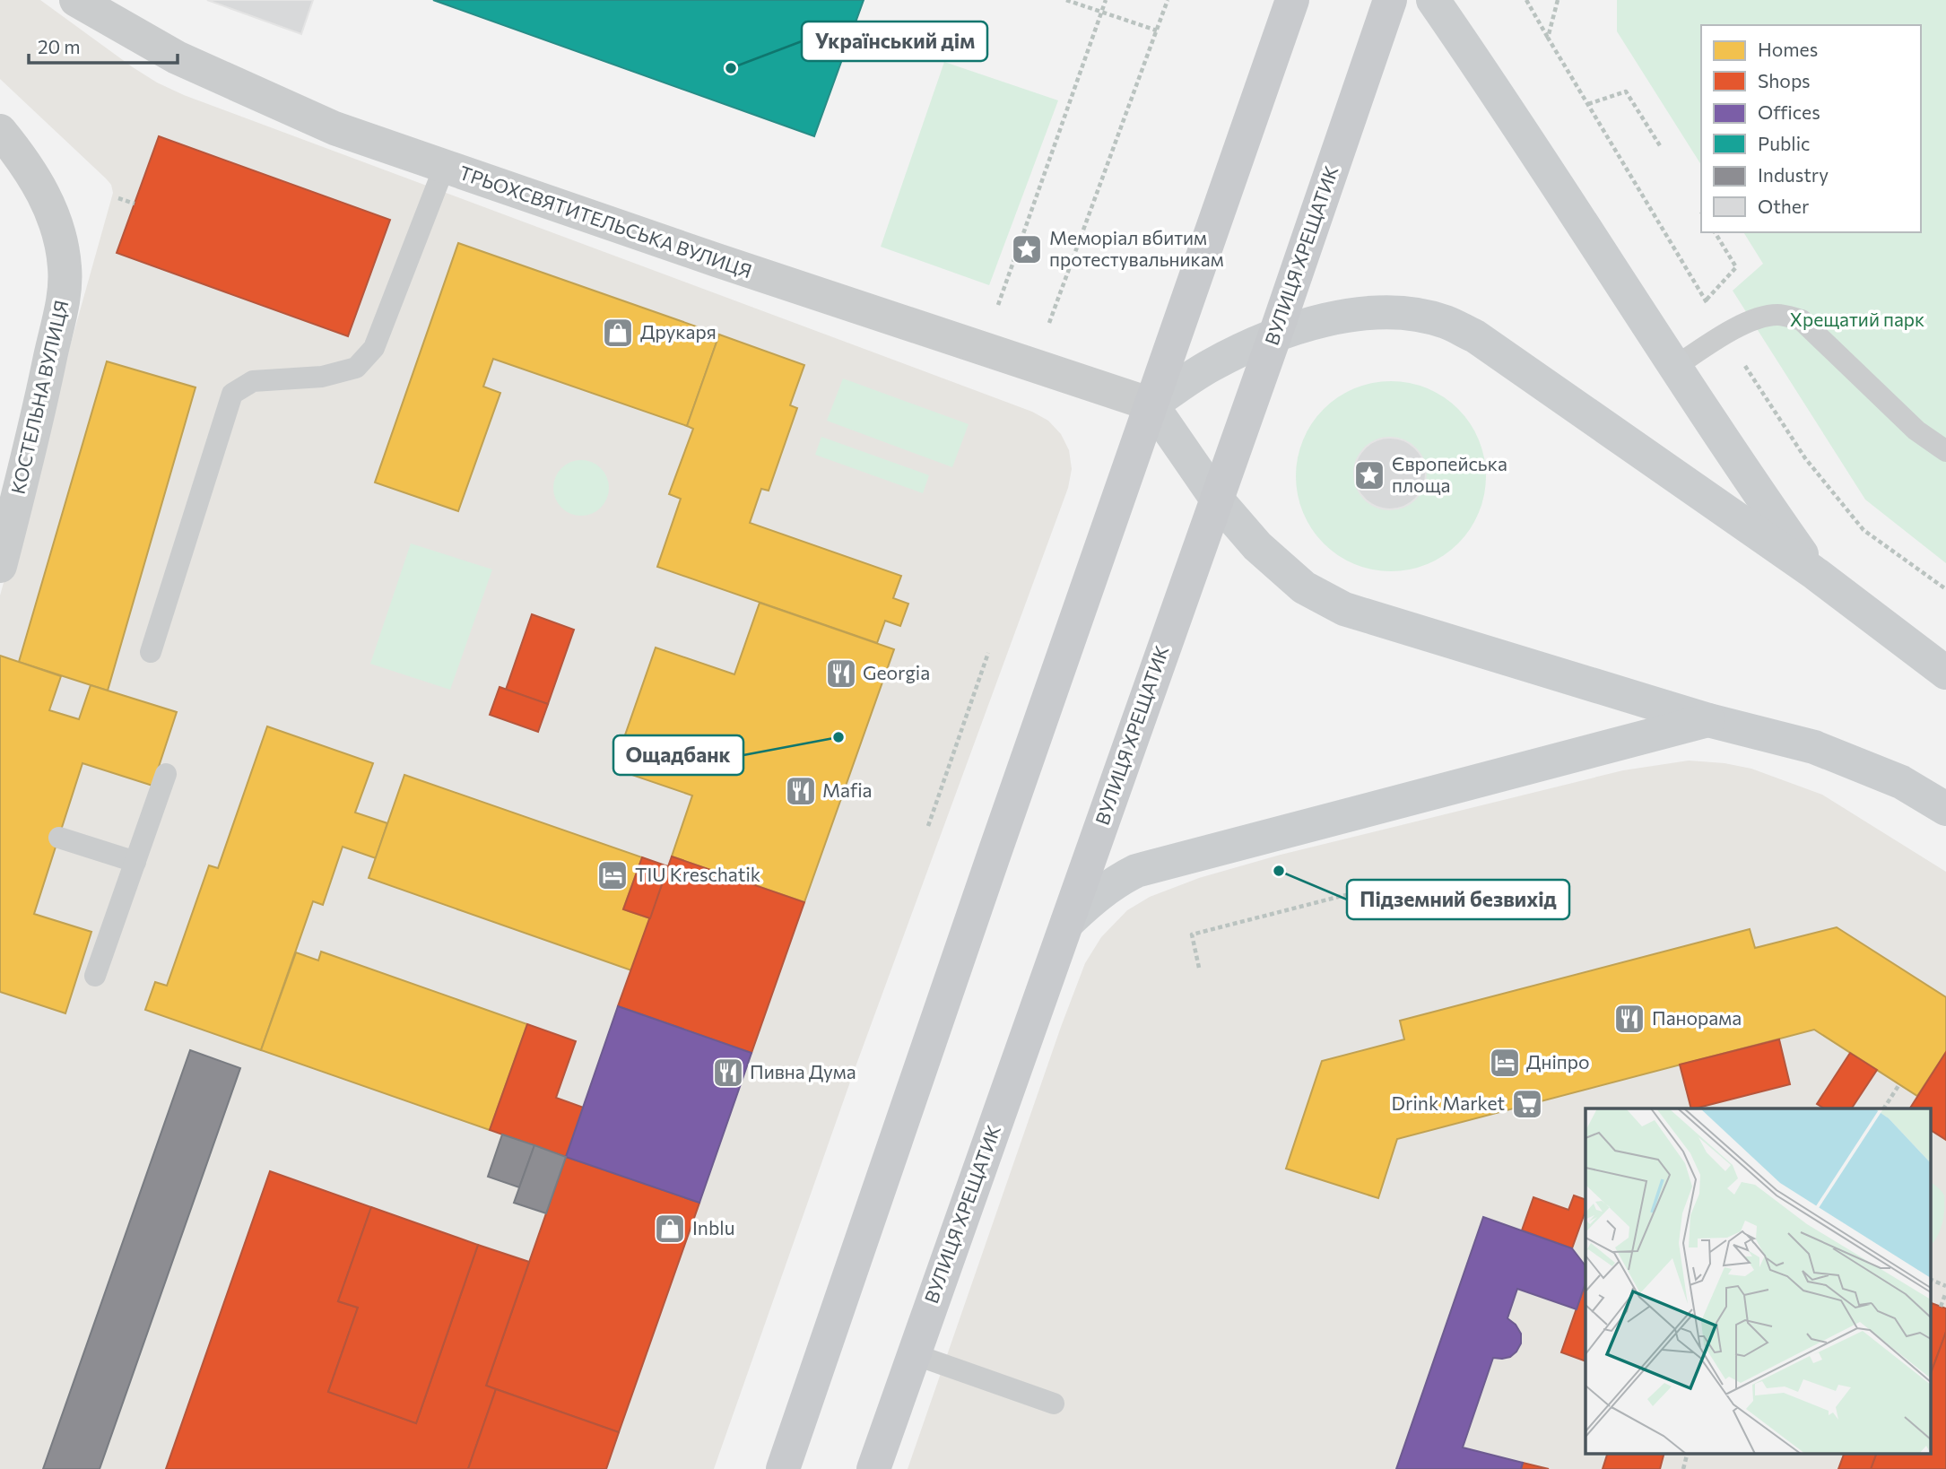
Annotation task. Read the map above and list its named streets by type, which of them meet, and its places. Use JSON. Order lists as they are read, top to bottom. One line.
{"streets":{"main road":["ВУЛИЦЯ ХРЕЩАТИК"],"street":["ТРЬОХСВЯТИТЕЛЬСЬКА ВУЛИЦЯ","КОСТЕЛЬНА ВУЛИЦЯ"]},"parks":["Хрещатий парк"],"places":{"other":["Український дім","Ощадбанк","Підземний безвихід"],"place":["Меморіал вбитим протестувальникам","Європейська площа"],"shop":["Друкаря","Inblu"],"restaurant":["Georgia","Mafia","Панорама","Пивна Дума"],"hotel":["TIU Kreschatik","Дніпро"],"supermarket":["Drink Market"]},"legend":["Homes","Shops","Offices","Public","Industry","Other"],"scale_bar":"20 m"}
